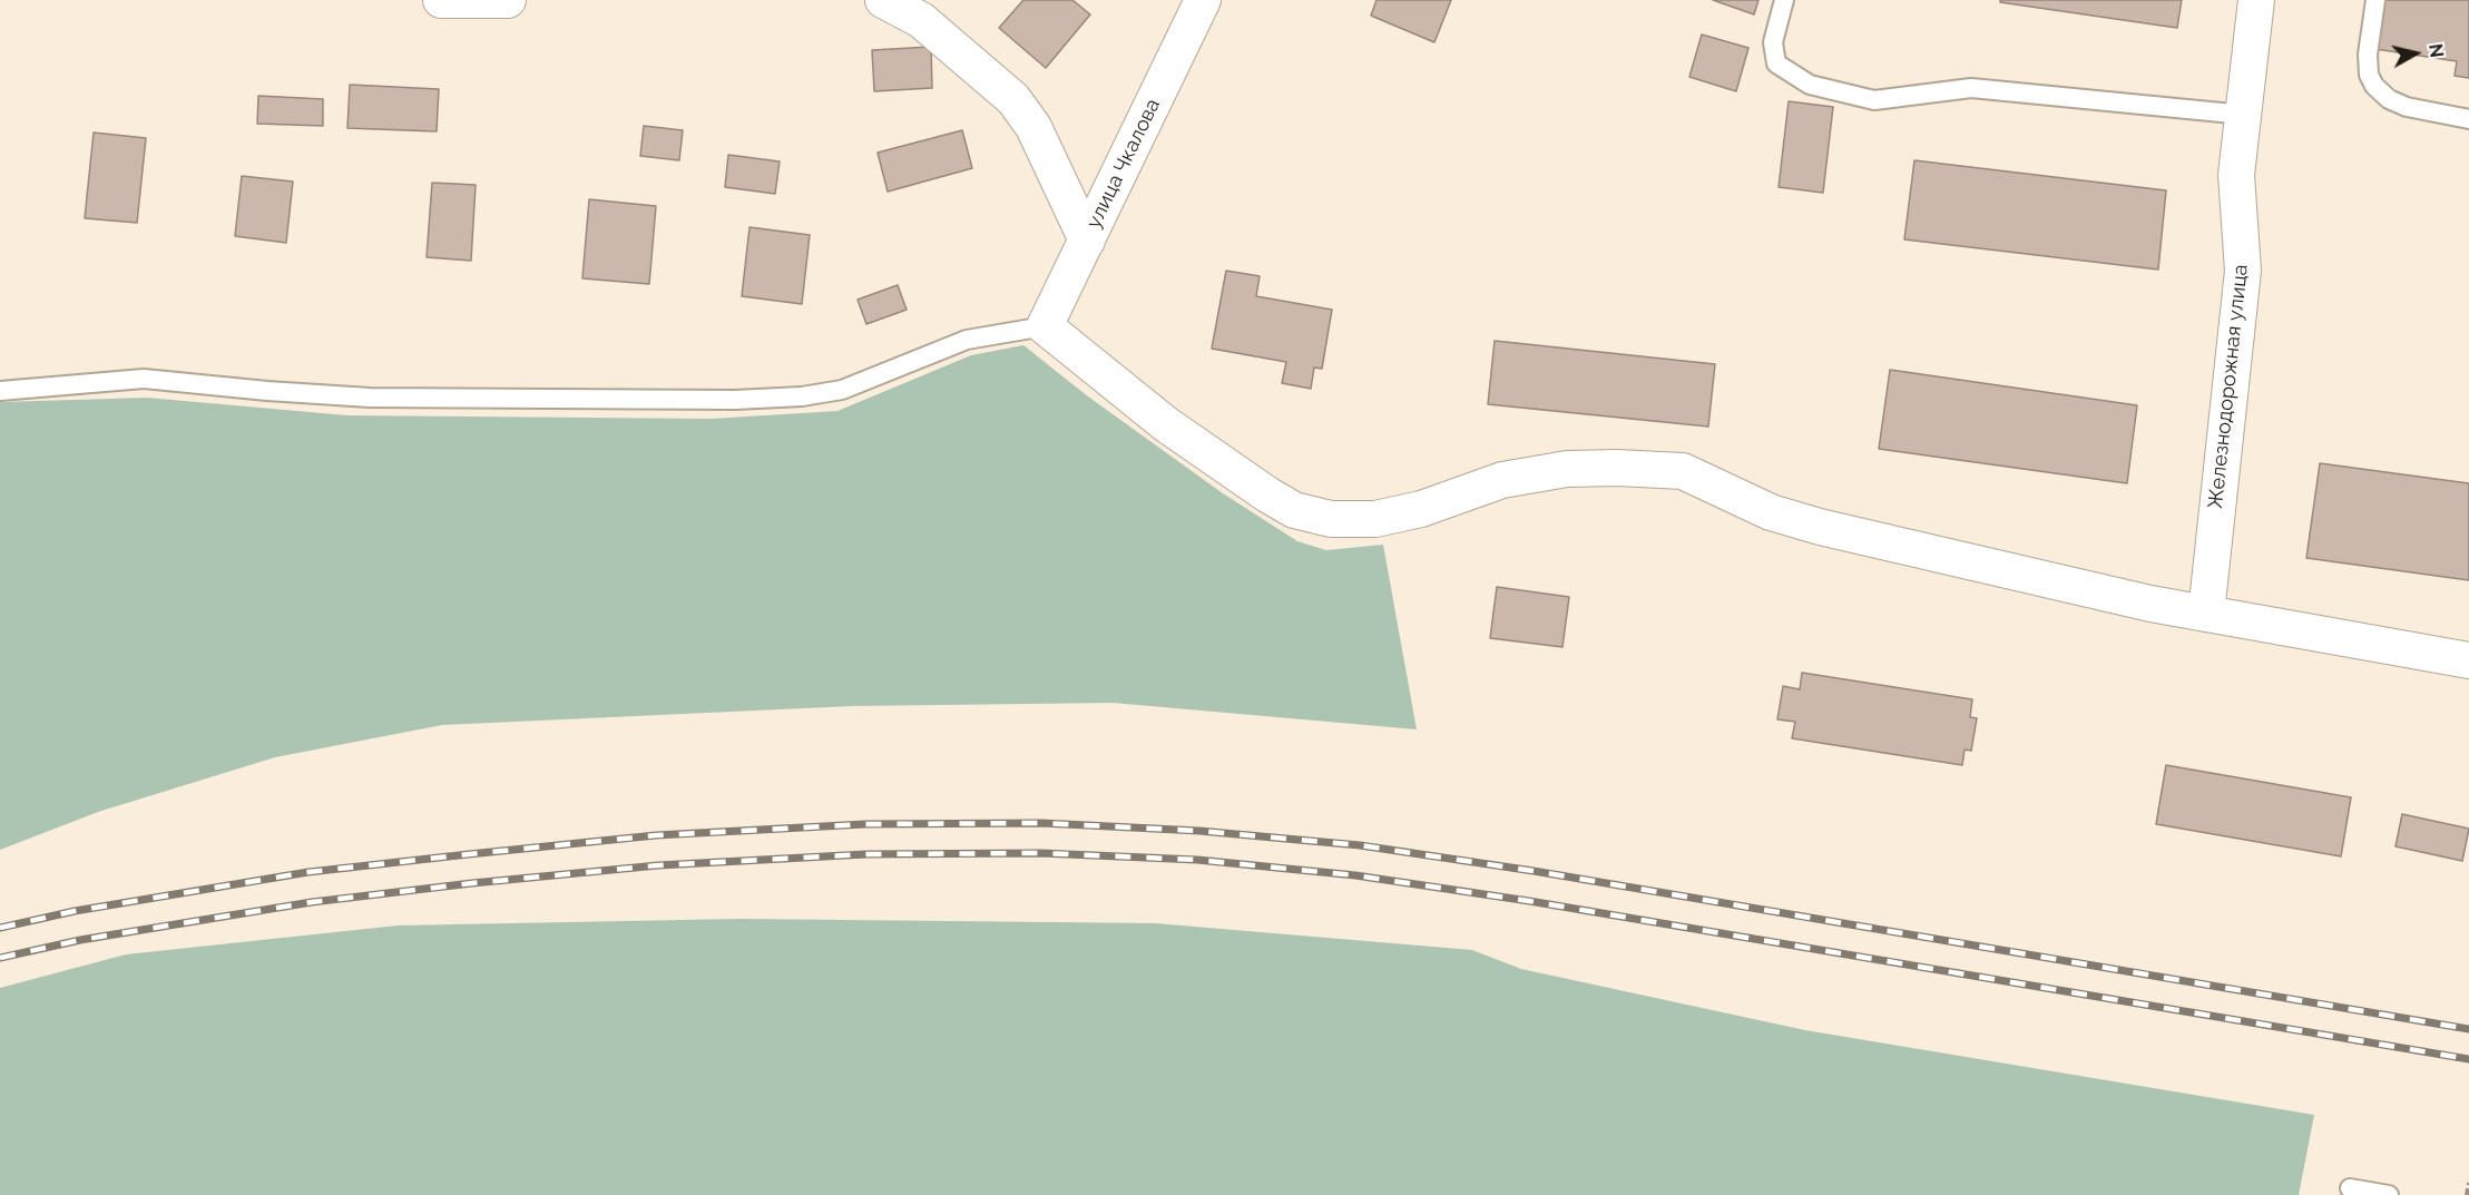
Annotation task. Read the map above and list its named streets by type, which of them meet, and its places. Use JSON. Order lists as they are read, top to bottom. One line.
{"streets":{"street":["улица Чкалова","Железнодорожная улица"]},"north":"right"}
